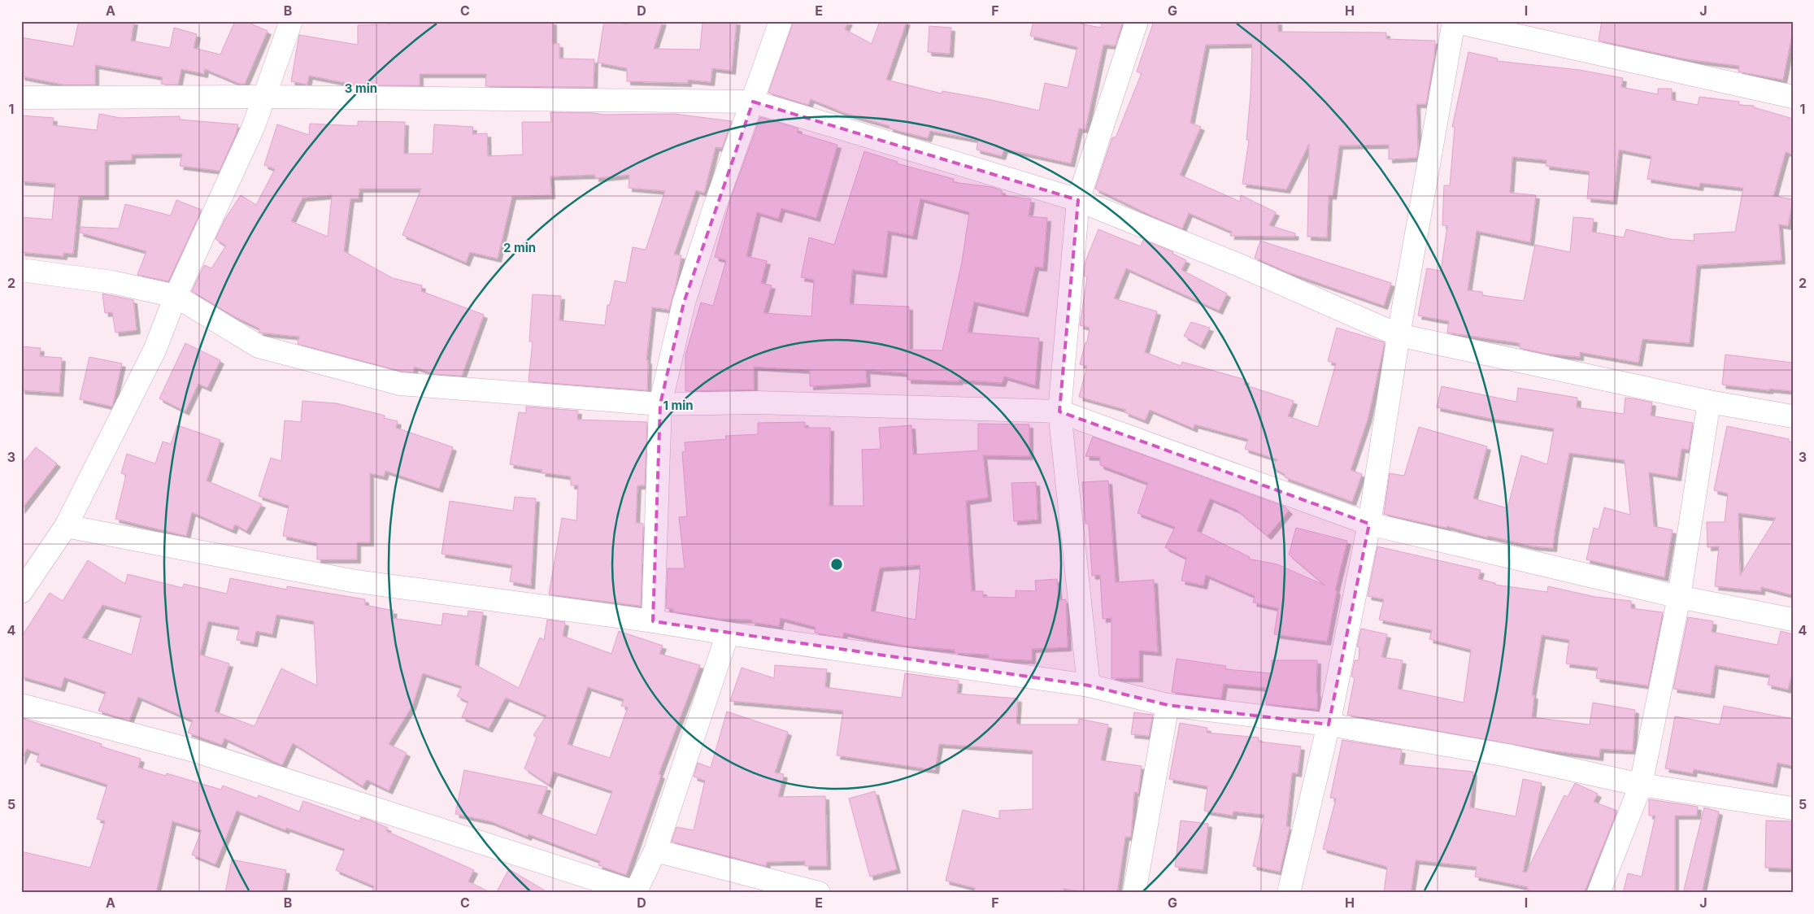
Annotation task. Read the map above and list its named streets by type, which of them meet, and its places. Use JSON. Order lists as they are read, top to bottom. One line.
{"grid":{"columns":["A","B","C","D","E","F","G","H","I","J"],"rows":["1","2","3","4","5"]},"rings":["3 min","2 min","1 min"]}
